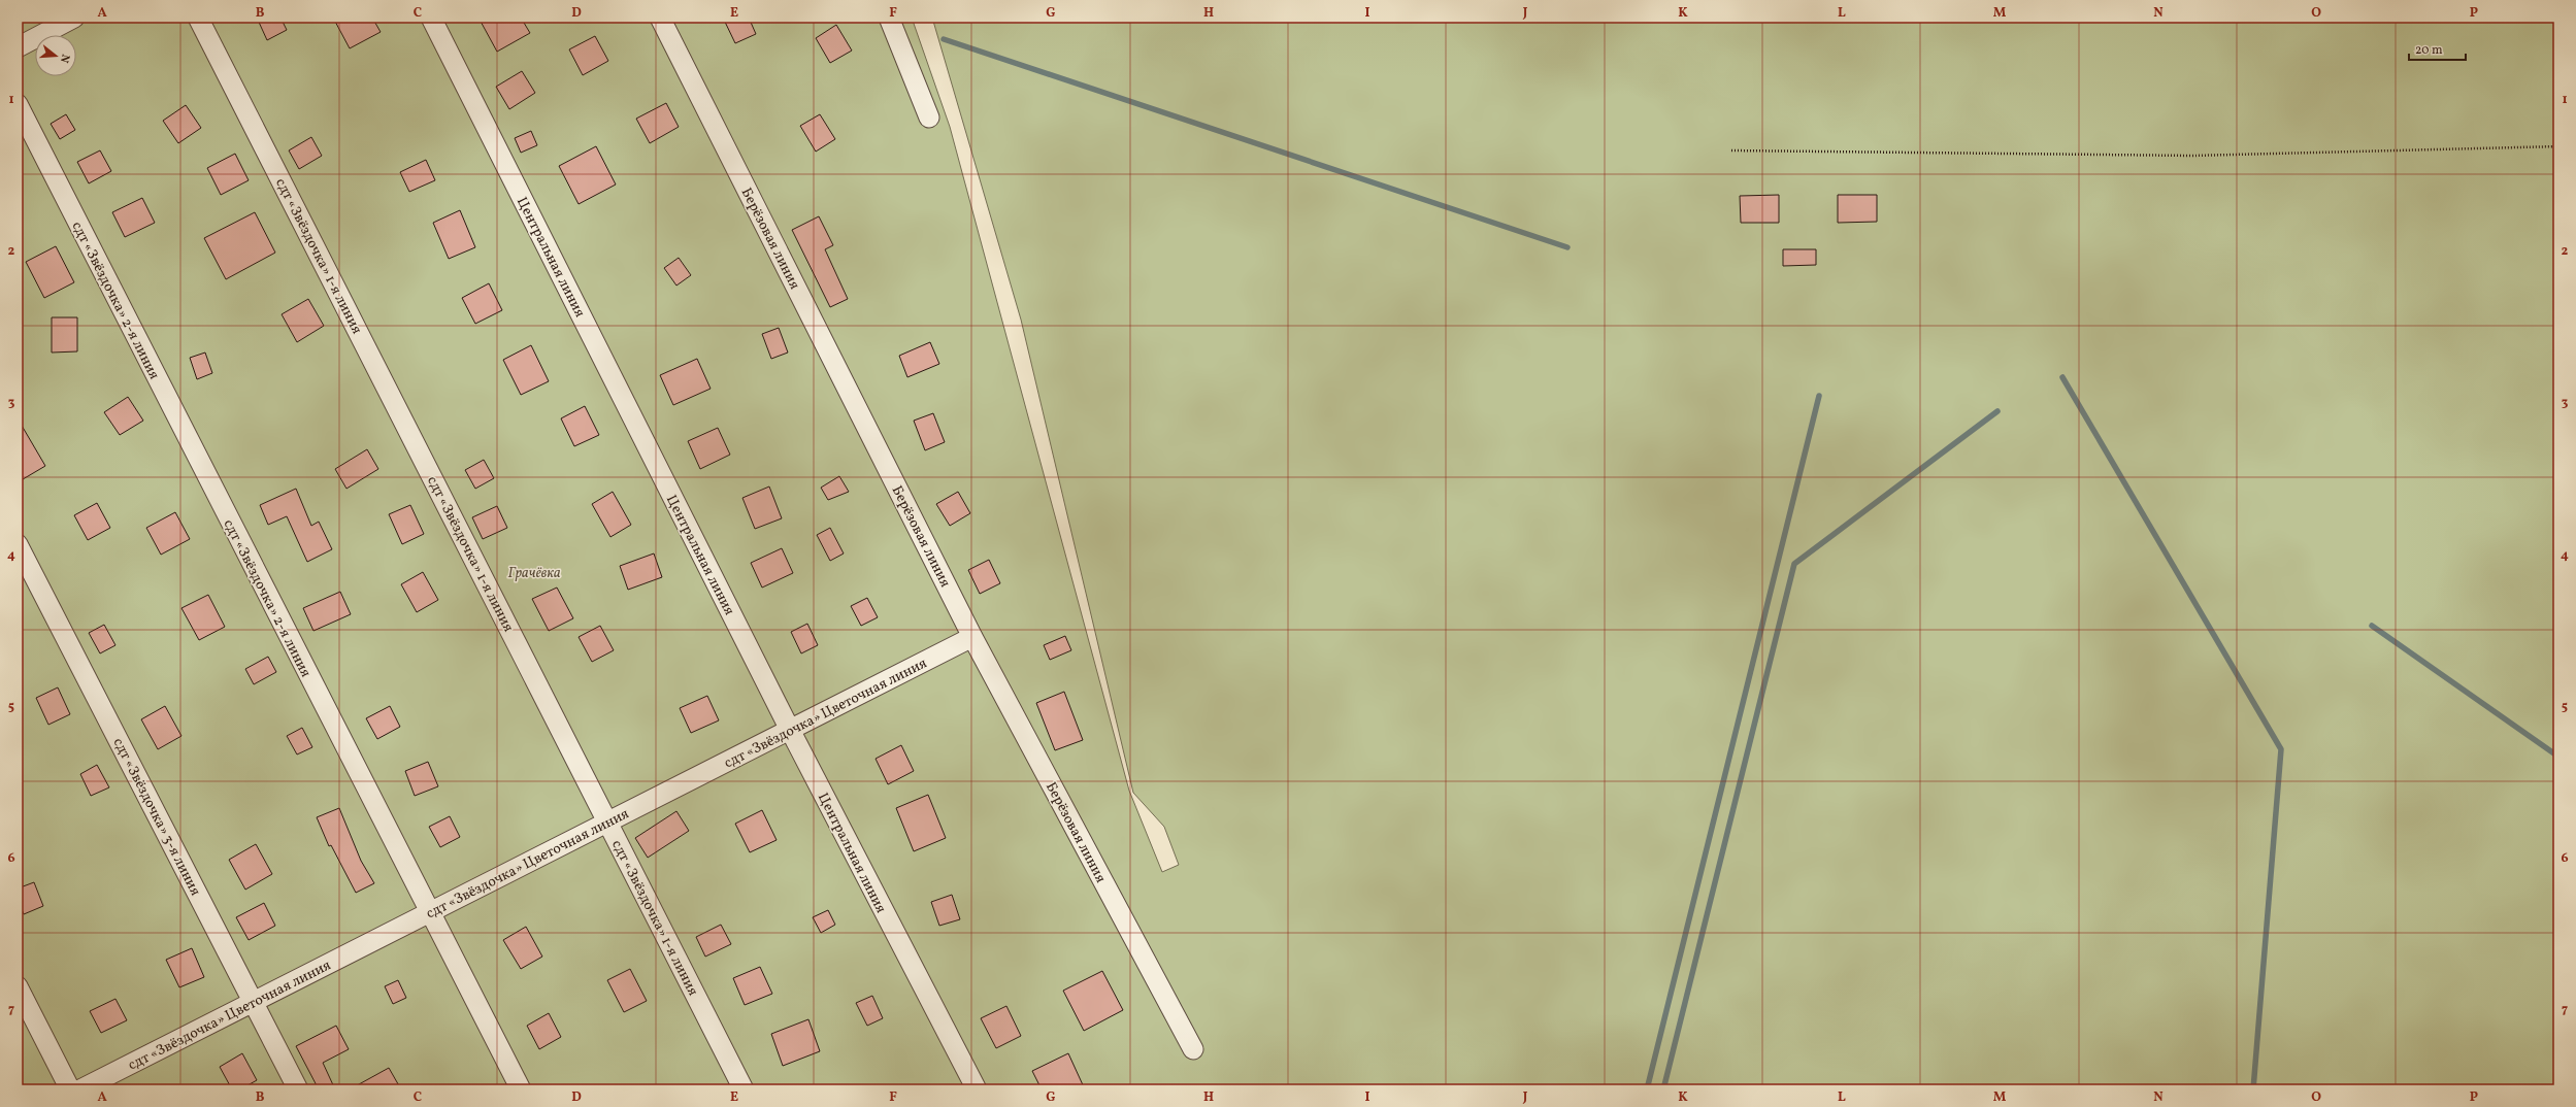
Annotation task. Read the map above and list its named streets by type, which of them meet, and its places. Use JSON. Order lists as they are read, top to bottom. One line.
{"streets":{"street":["Берёзовая линия","сдт «Звёздочка» 1-я линия","Центральная линия","сдт «Звёздочка» 2-я линия","сдт «Звёздочка» Цветочная линия","сдт «Звёздочка» 3-я линия"]},"crossings":[["Берёзовая линия","сдт «Звёздочка» Цветочная линия"],["сдт «Звёздочка» 1-я линия","сдт «Звёздочка» Цветочная линия"],["Центральная линия","сдт «Звёздочка» Цветочная линия"],["сдт «Звёздочка» 2-я линия","сдт «Звёздочка» Цветочная линия"],["сдт «Звёздочка» Цветочная линия","сдт «Звёздочка» 3-я линия"]],"parks":["Грачёвка"],"scale_bar":"20 m","north":"right","grid":{"columns":["A","B","C","D","E","F","G","H","I","J","K","L","M","N","O","P"],"rows":["1","2","3","4","5","6","7"]}}
